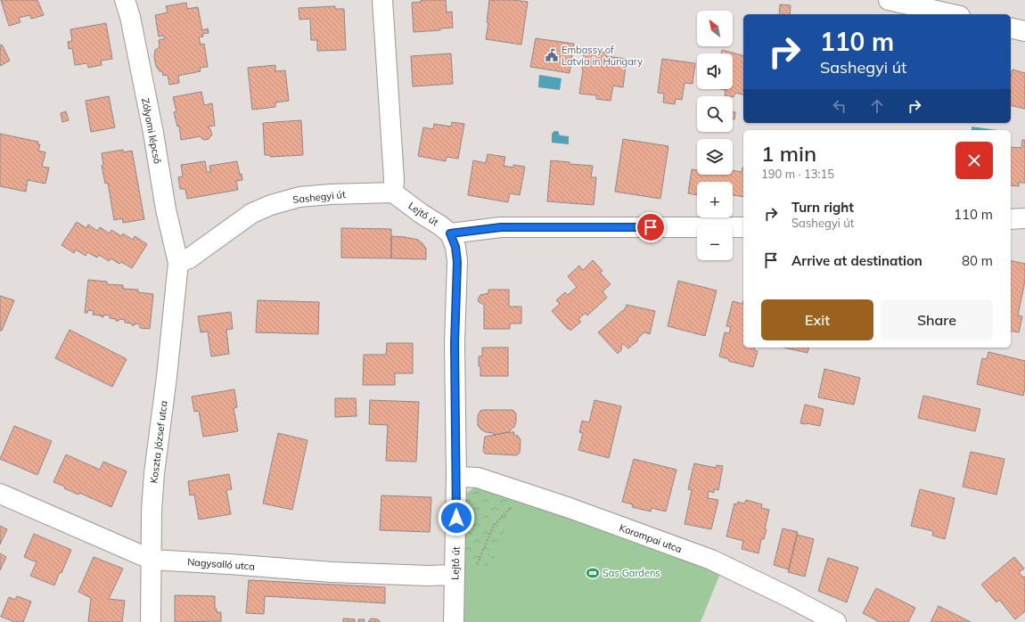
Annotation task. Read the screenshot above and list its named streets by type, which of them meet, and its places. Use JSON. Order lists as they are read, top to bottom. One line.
{"streets":{"street":["Zólyomi lépcső","Sashegyi út","Lejtő út","Koszta József utca","Korompai utca","Nagysalló utca"]},"crossings":[["Zólyomi lépcső","Sashegyi út"],["Zólyomi lépcső","Koszta József utca"],["Sashegyi út","Lejtő út"],["Sashegyi út","Koszta József utca"],["Lejtő út","Korompai utca"],["Lejtő út","Nagysalló utca"],["Koszta József utca","Nagysalló utca"]],"places":{"public building":["Embassy of Latvia in Hungary"],"sports":["Sas Gardens"]},"north":"top left","page":{"map_buttons":["+","−"],"turn":["110 m","Sashegyi út"],"heading":["1 min","190 m · 13:15"],"list":[{"name":"Turn right","note":"Sashegyi út","value":"110 m"},{"name":"Arrive at destination","value":"80 m"}],"buttons":["Exit","Share"]}}
